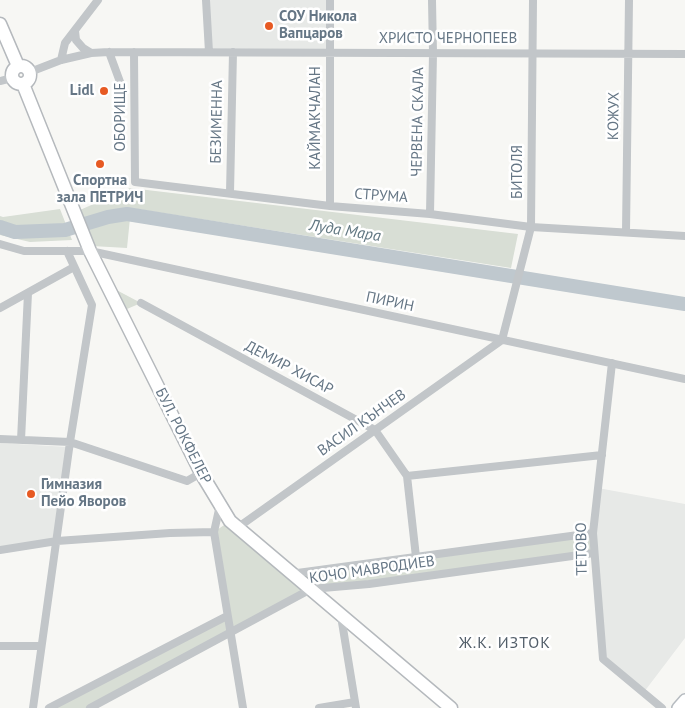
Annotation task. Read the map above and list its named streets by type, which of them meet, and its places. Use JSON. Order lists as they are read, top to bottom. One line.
{"streets":{"main road":["БУЛ. РОКФЕЛЕР"],"street":["ХРИСТО ЧЕРНОПЕЕВ","КОЖУХ","ОБОРИЩЕ","КАЙМАКЧАЛАН","БЕЗИМЕННА","ЧЕРВЕНА СКАЛА","БИТОЛЯ","СТРУМА","ПИРИН","ДЕМИР ХИСАР","ВАСИЛ КЪНЧЕВ","ТЕТОВО","КОЧО МАВРОДИЕВ"]},"crossings":[["ХРИСТО ЧЕРНОПЕЕВ","КОЖУХ"],["ХРИСТО ЧЕРНОПЕЕВ","ОБОРИЩЕ"],["ХРИСТО ЧЕРНОПЕЕВ","КАЙМАКЧАЛАН"],["ХРИСТО ЧЕРНОПЕЕВ","БЕЗИМЕННА"],["ХРИСТО ЧЕРНОПЕЕВ","ЧЕРВЕНА СКАЛА"],["ХРИСТО ЧЕРНОПЕЕВ","БИТОЛЯ"],["КОЖУХ","СТРУМА"],["ОБОРИЩЕ","СТРУМА"],["КАЙМАКЧАЛАН","СТРУМА"],["БЕЗИМЕННА","СТРУМА"],["ЧЕРВЕНА СКАЛА","СТРУМА"],["БИТОЛЯ","СТРУМА"],["БИТОЛЯ","ПИРИН"],["БИТОЛЯ","ВАСИЛ КЪНЧЕВ"],["ПИРИН","ВАСИЛ КЪНЧЕВ"],["ПИРИН","БУЛ. РОКФЕЛЕР"],["ПИРИН","ТЕТОВО"],["ДЕМИР ХИСАР","ВАСИЛ КЪНЧЕВ"],["ДЕМИР ХИСАР","КОЧО МАВРОДИЕВ"],["ВАСИЛ КЪНЧЕВ","БУЛ. РОКФЕЛЕР"],["БУЛ. РОКФЕЛЕР","КОЧО МАВРОДИЕВ"],["ТЕТОВО","КОЧО МАВРОДИЕВ"]],"districts":["Ж.К. ИЗТОК"],"water":["Луда Мара"],"places":["СОУ Никола Вапцаров","Lidl","Спортна зала ПЕТРИЧ","Гимназия Пейо Яворов"]}
